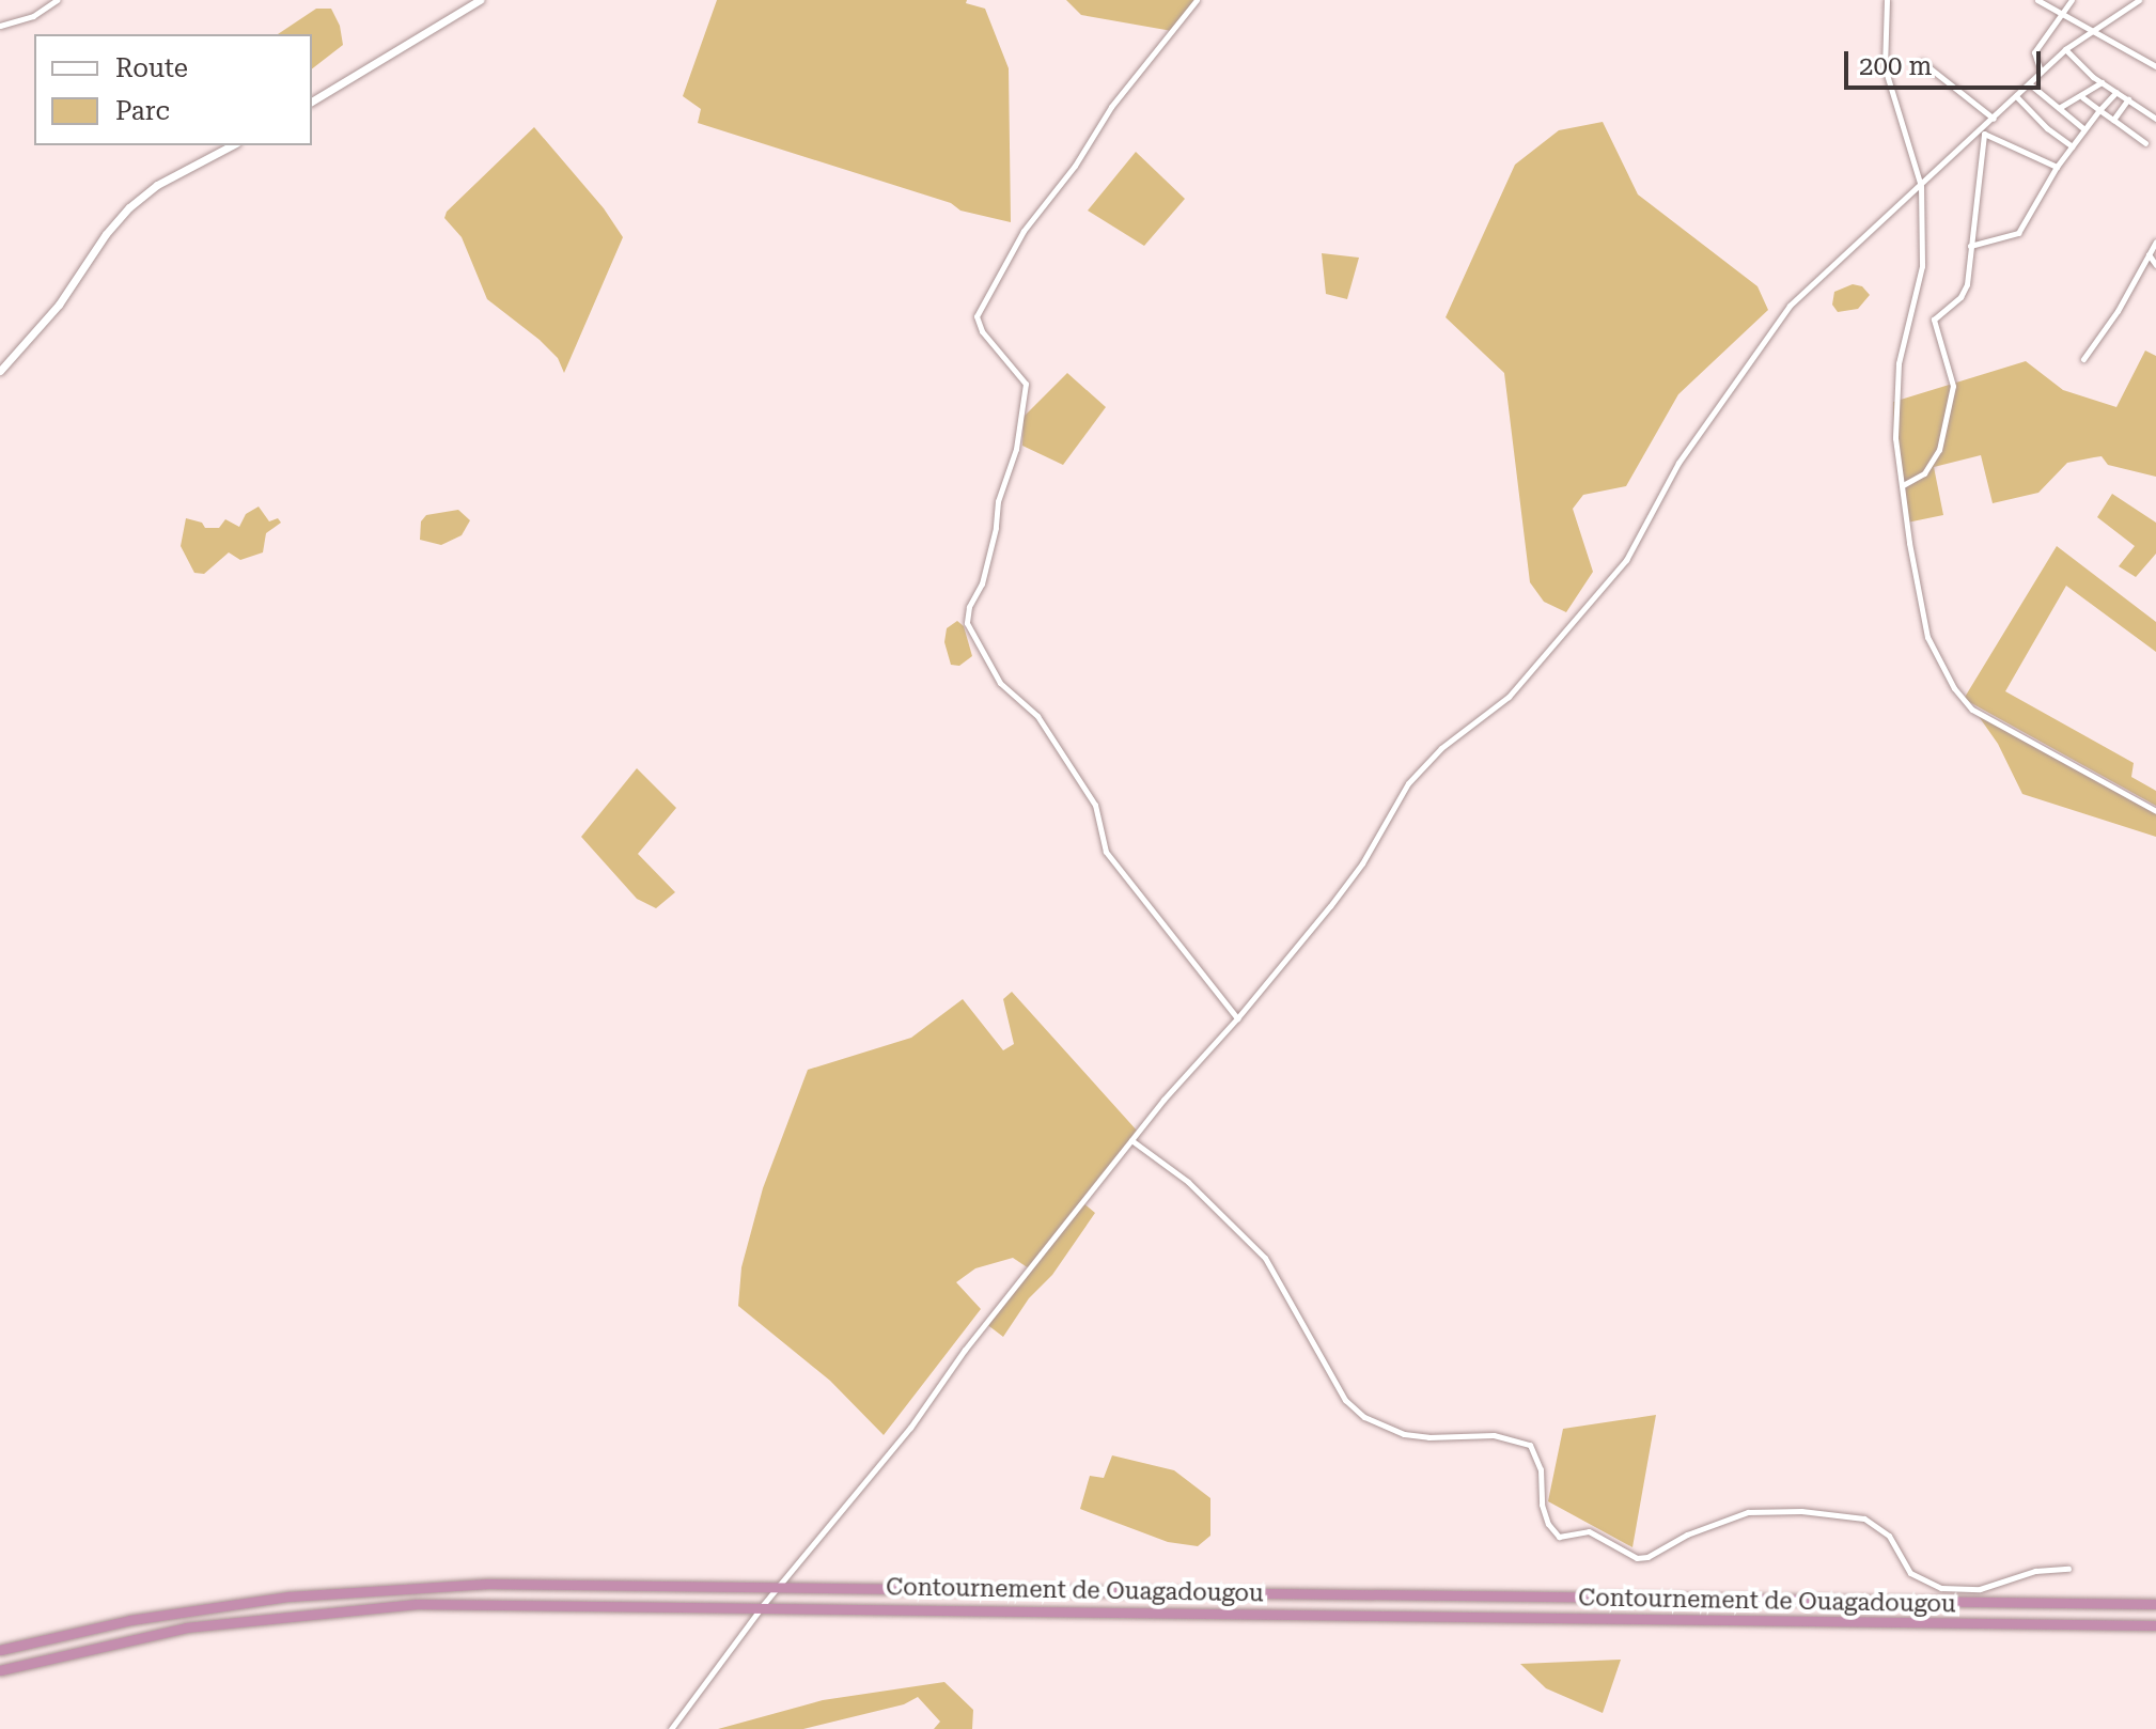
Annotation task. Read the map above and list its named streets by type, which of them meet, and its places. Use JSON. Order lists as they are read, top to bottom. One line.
{"streets":{"highway":["Contournement de Ouagadougou"]},"legend":["Route","Parc"],"scale_bar":"200 m"}
